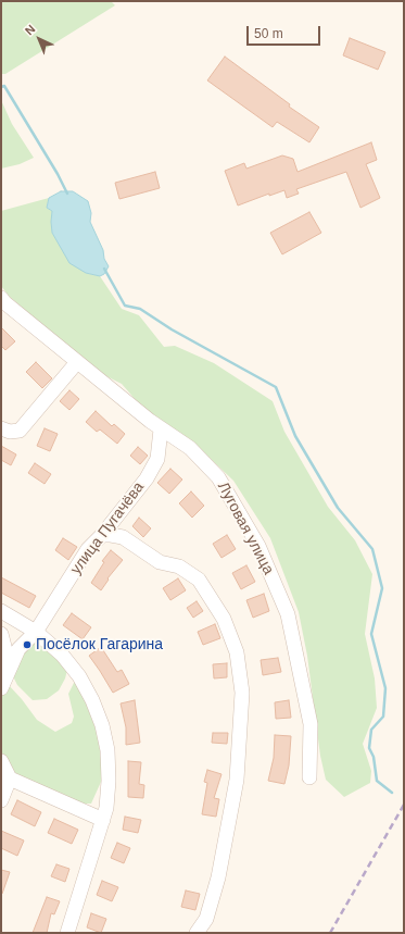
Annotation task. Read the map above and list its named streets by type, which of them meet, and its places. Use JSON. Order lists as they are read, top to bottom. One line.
{"streets":{"street":["улица Пугачёва","Луговая улица"]},"crossings":[["улица Пугачёва","Луговая улица"]],"places":["Посёлок Гагарина"],"scale_bar":"50 m","north":"top left"}
